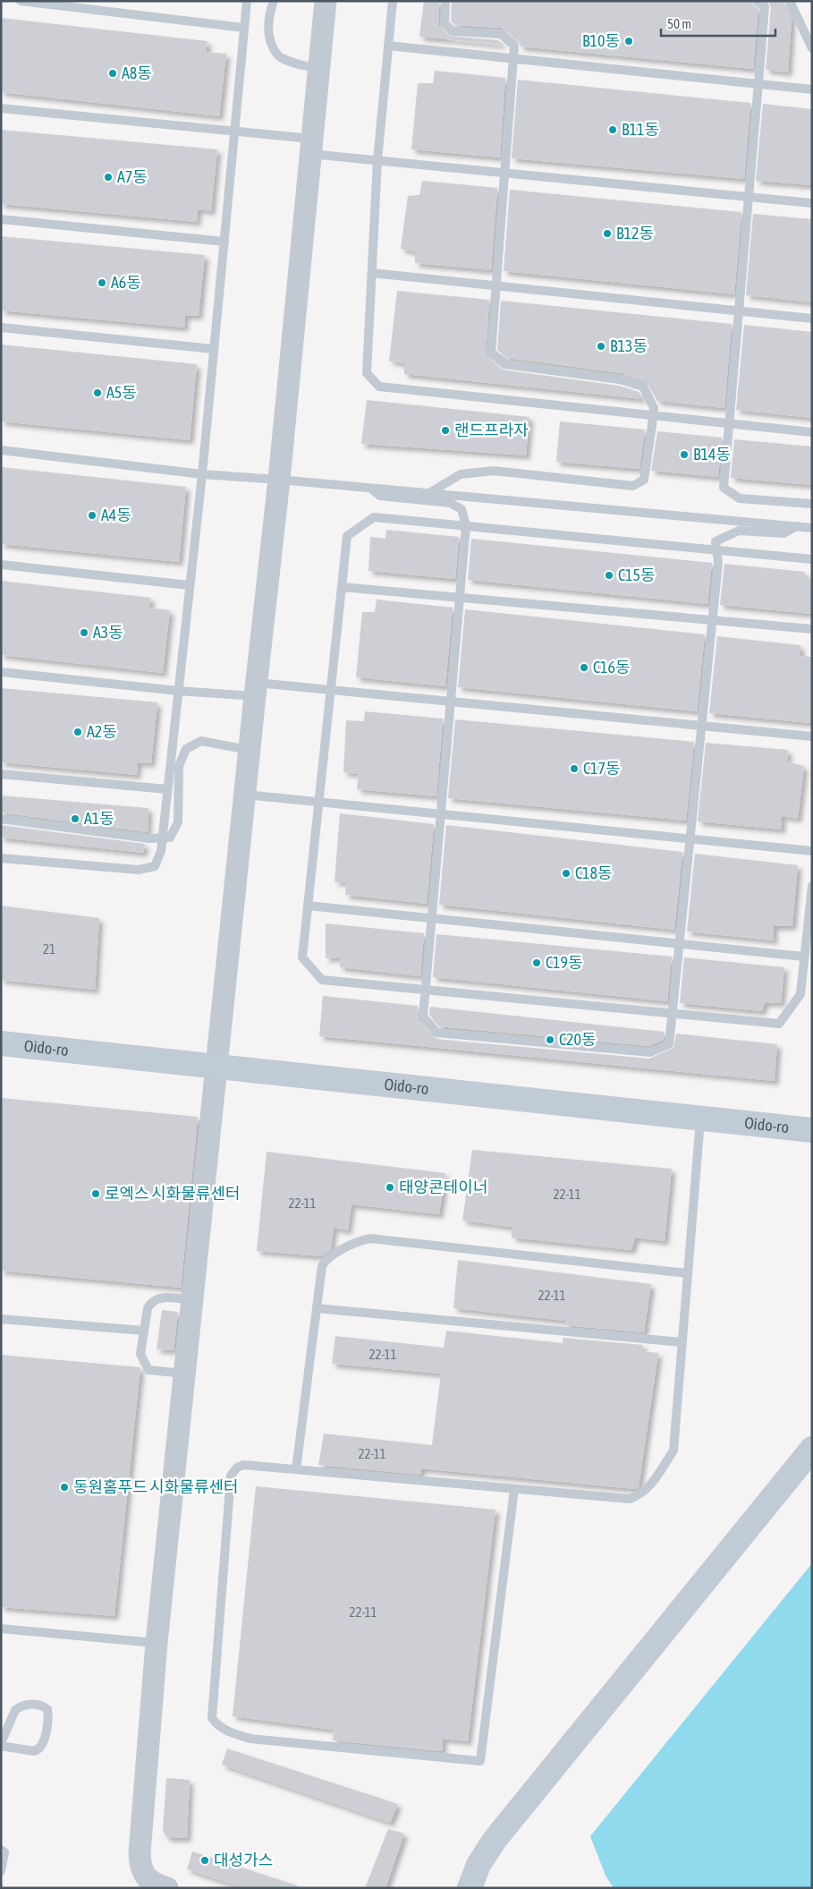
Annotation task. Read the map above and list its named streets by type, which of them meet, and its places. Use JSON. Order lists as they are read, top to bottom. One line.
{"streets":{"main road":["Oido-ro"]},"places":["B10동","A8동","B11동","A7동","B12동","A6동","B13동","A5동","랜드프라자","B14동","A4동","C15동","A3동","C16동","A2동","C17동","A1동","C18동","C19동","C20동","태양콘테이너","로엑스 시화물류센터","동원홈푸드 시화물류센터","대성가스"],"house_numbers":["21","22-11","22-11","22-11","22-11","22-11","22-11"],"scale_bar":"50 m"}
